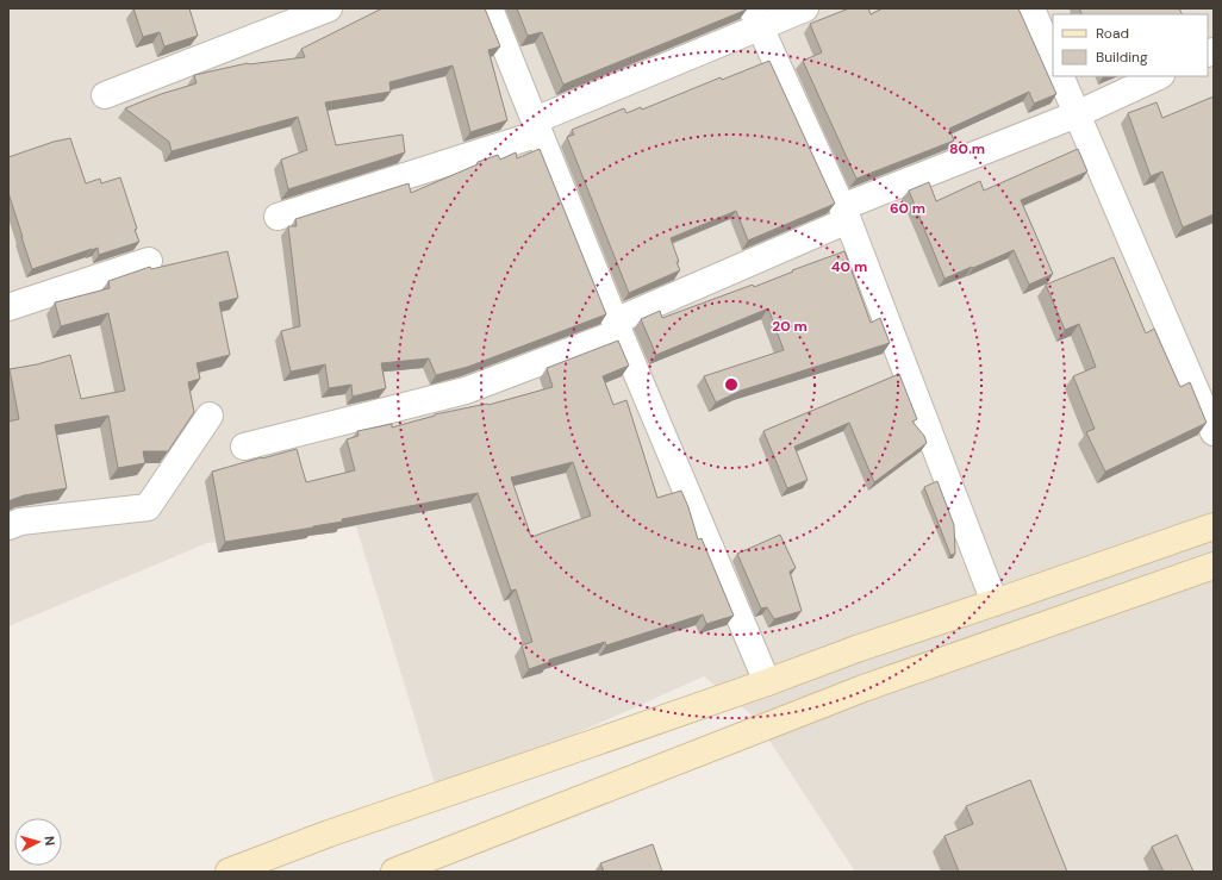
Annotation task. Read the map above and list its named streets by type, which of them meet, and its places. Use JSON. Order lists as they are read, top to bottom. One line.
{"legend":["Road","Building"],"north":"right","rings":["80 m","60 m","40 m","20 m"]}
